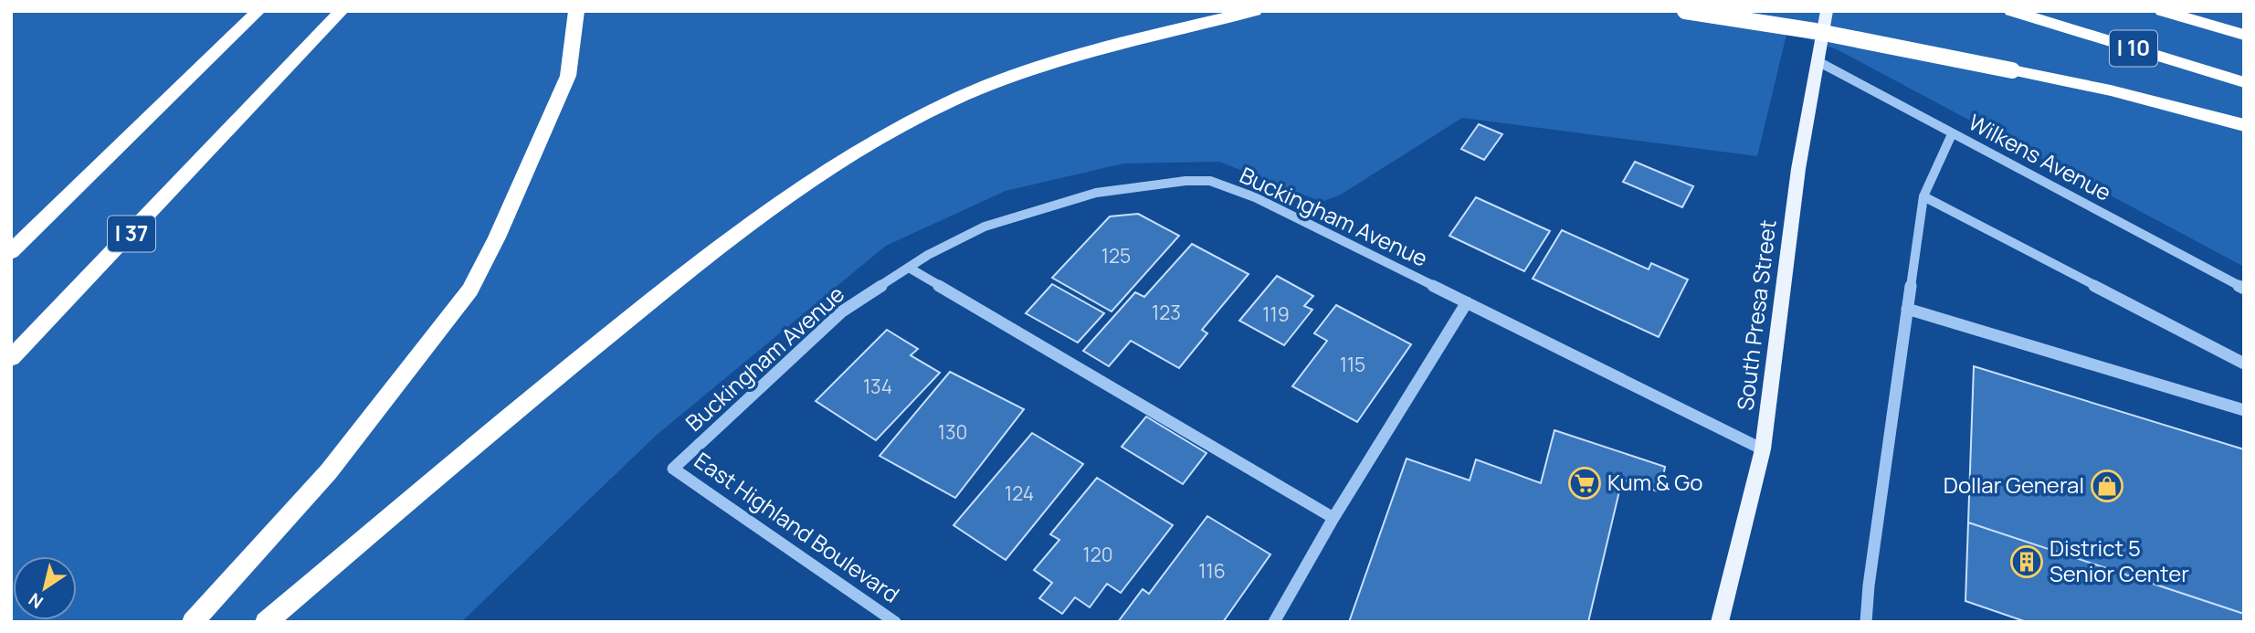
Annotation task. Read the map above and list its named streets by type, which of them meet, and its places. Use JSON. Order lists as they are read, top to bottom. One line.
{"streets":{"highway":["I 10","I 37"],"main road":["South Presa Street"],"street":["Wilkens Avenue","Buckingham Avenue","East Highland Boulevard"]},"crossings":[["Wilkens Avenue","South Presa Street"],["Buckingham Avenue","South Presa Street"],["Buckingham Avenue","East Highland Boulevard"]],"places":{"supermarket":["Kum & Go"],"shop":["Dollar General"],"building":["District 5 Senior Center"]},"house_numbers":["125","123","119","115","134","130","124","120","116"],"north":"bottom left"}
